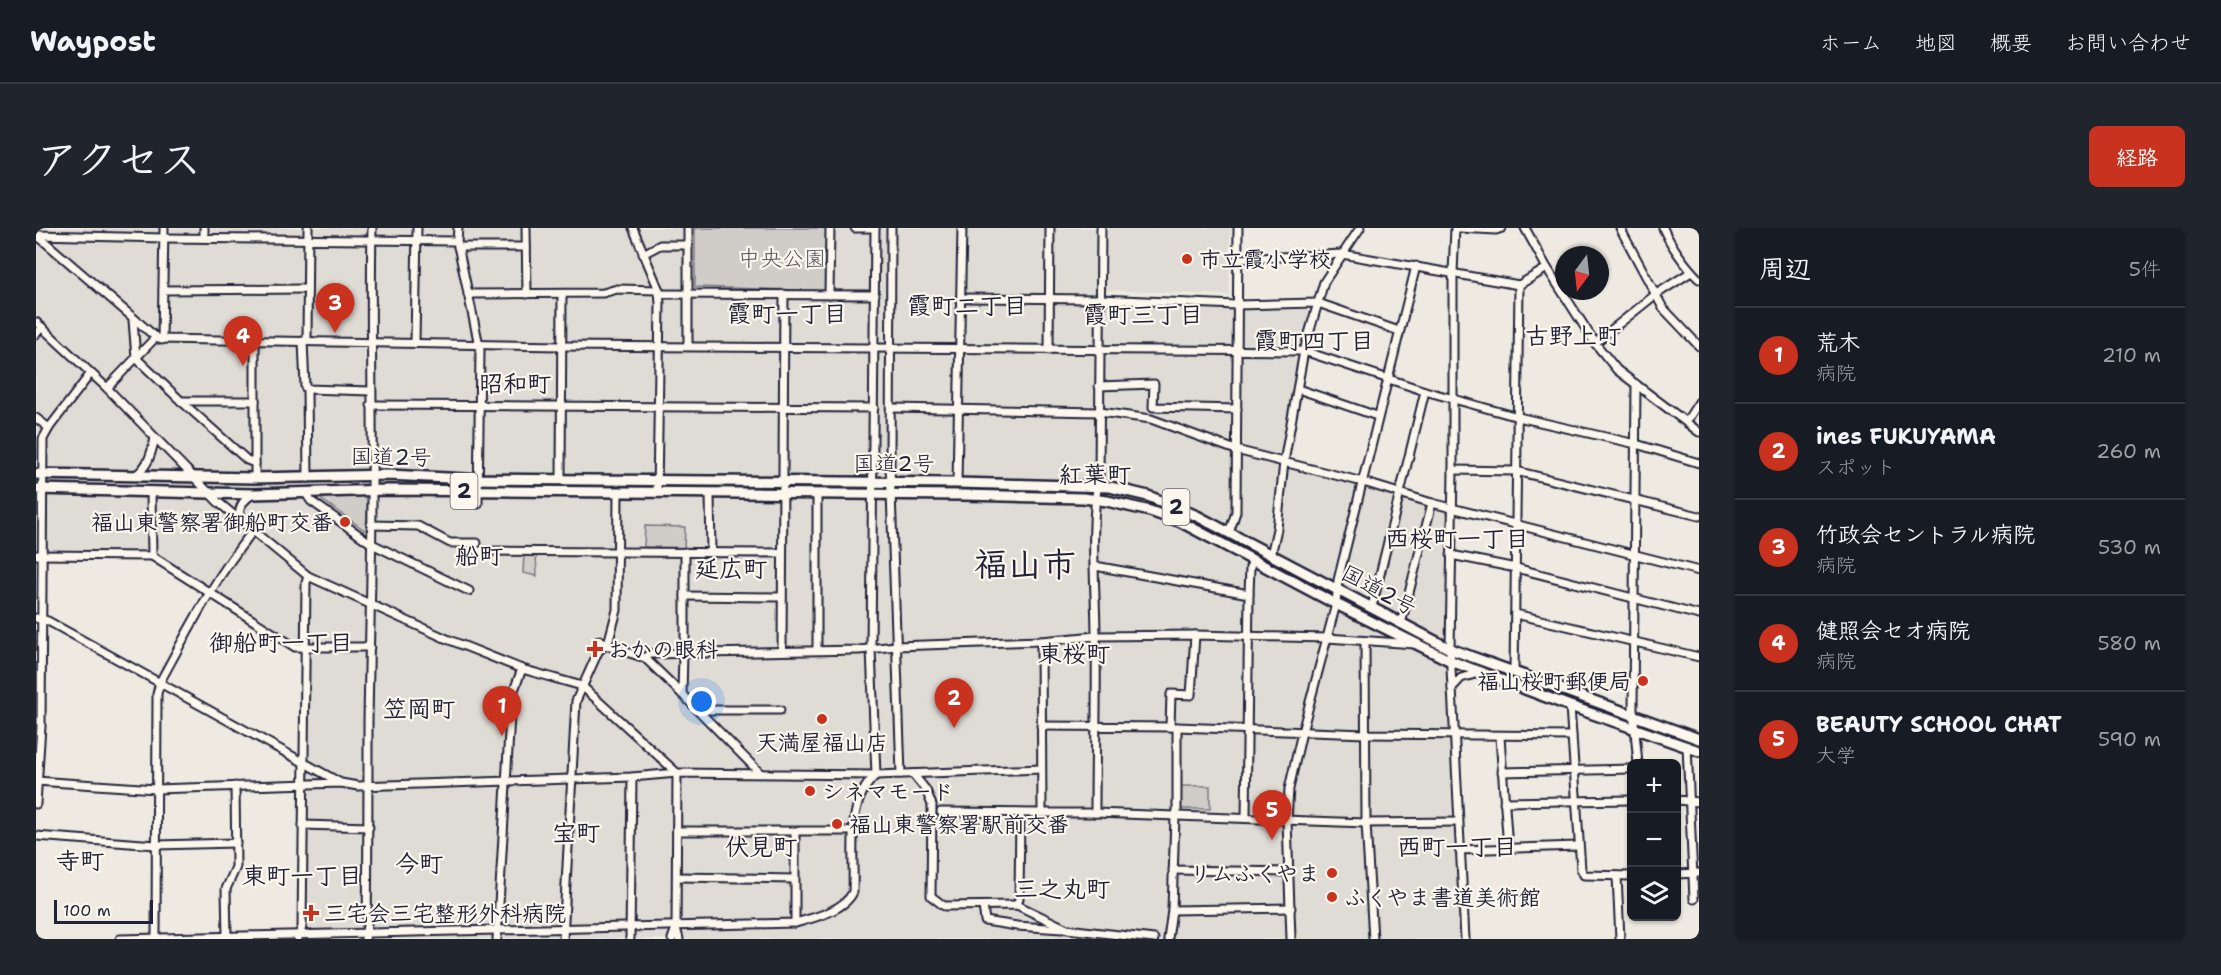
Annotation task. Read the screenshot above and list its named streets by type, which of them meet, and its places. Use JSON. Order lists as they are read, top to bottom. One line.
{"streets":{"highway":["国道2号","2"]},"districts":["霞町二丁目","霞町一丁目","霞町三丁目","古野上町","霞町四丁目","昭和町","紅葉町","西桜町一丁目","船町","福山市","延広町","御船町一丁目","東桜町","笠岡町","宝町","伏見町","西町一丁目","寺町","今町","東町一丁目","三之丸町"],"parks":["中央公園"],"places":{"other":["市立霞小学校","福山東警察署御船町交番","福山桜町郵便局","天満屋福山店","シネマモード","福山東警察署駅前交番","リムふくやま","ふくやま書道美術館"],"health":["おかの眼科","三宅会三宅整形外科病院"]},"scale_bar":"100 m","north":"bottom","page":{"header":"Waypost","nav":["ホーム","地図","概要","お問い合わせ"],"title":"アクセス","buttons":"経路","heading":["周辺","5件"],"pins":["3","4","2","1","5"],"list":[{"mark":"1","name":"荒木","note":"病院","value":"210 m"},{"mark":"2","name":"ines FUKUYAMA","note":"スポット","value":"260 m"},{"mark":"3","name":"竹政会セントラル病院","note":"病院","value":"530 m"},{"mark":"4","name":"健照会セオ病院","note":"病院","value":"580 m"},{"mark":"5","name":"BEAUTY SCHOOL CHAT","note":"大学","value":"590 m"}],"map_buttons":["+","−"],"scale":"100 m"}}
